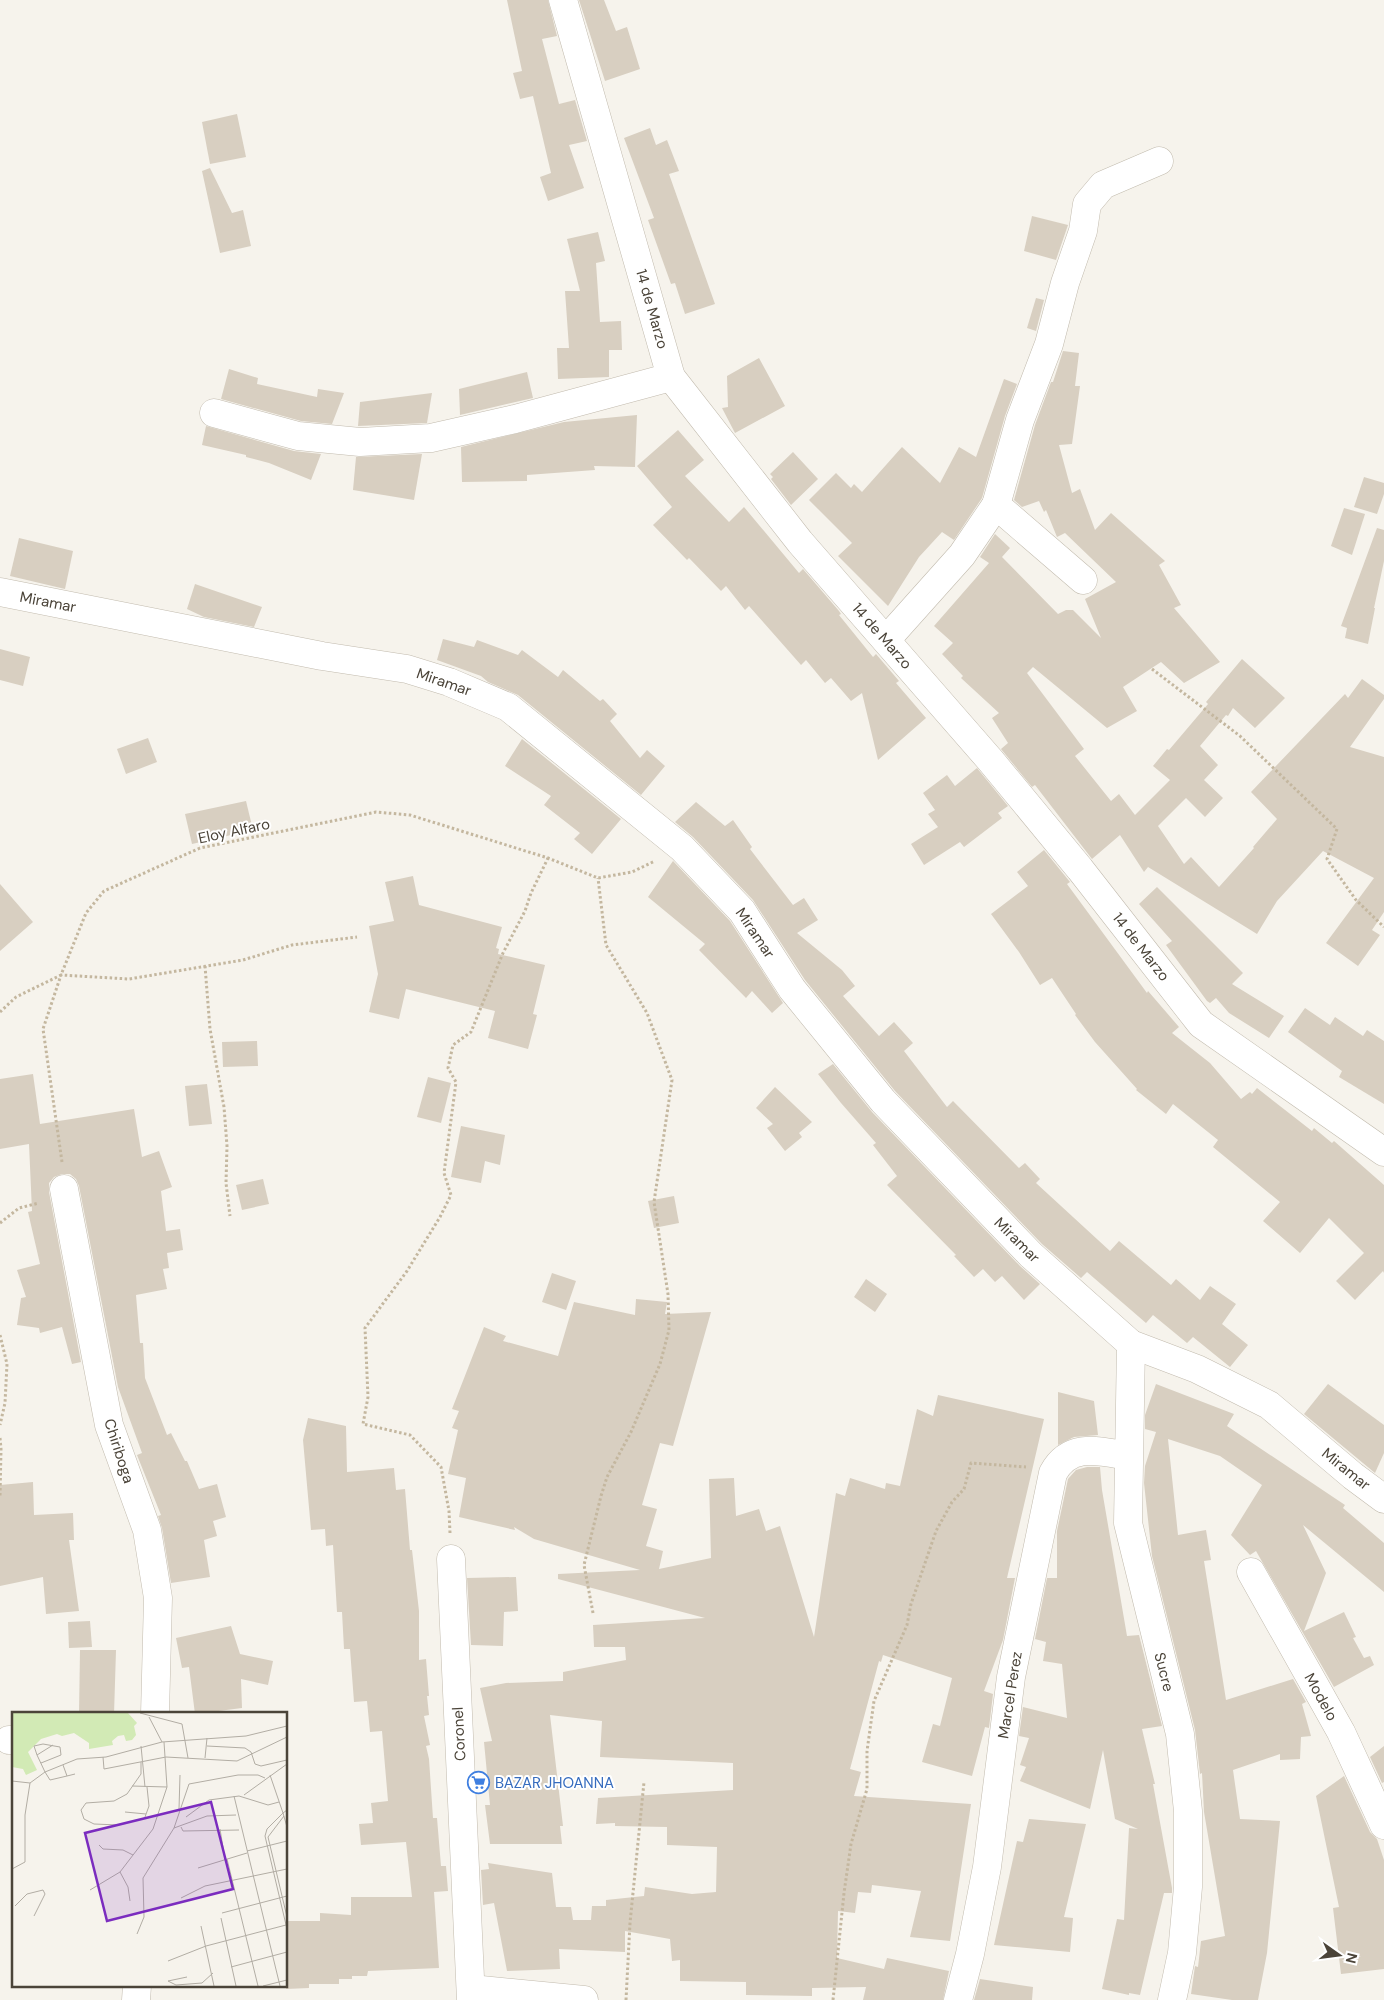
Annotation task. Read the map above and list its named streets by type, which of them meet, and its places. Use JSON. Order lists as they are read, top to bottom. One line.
{"streets":{"street":["14 de Marzo","Miramar","Chiriboga","Sucre","Marcel Perez","Modelo","Coronel"],"path":["Eloy Alfaro"]},"crossings":[["Miramar","Sucre"],["Eloy Alfaro","Chiriboga"]],"places":{"supermarket":["BAZAR JHOANNA"]},"north":"right"}
